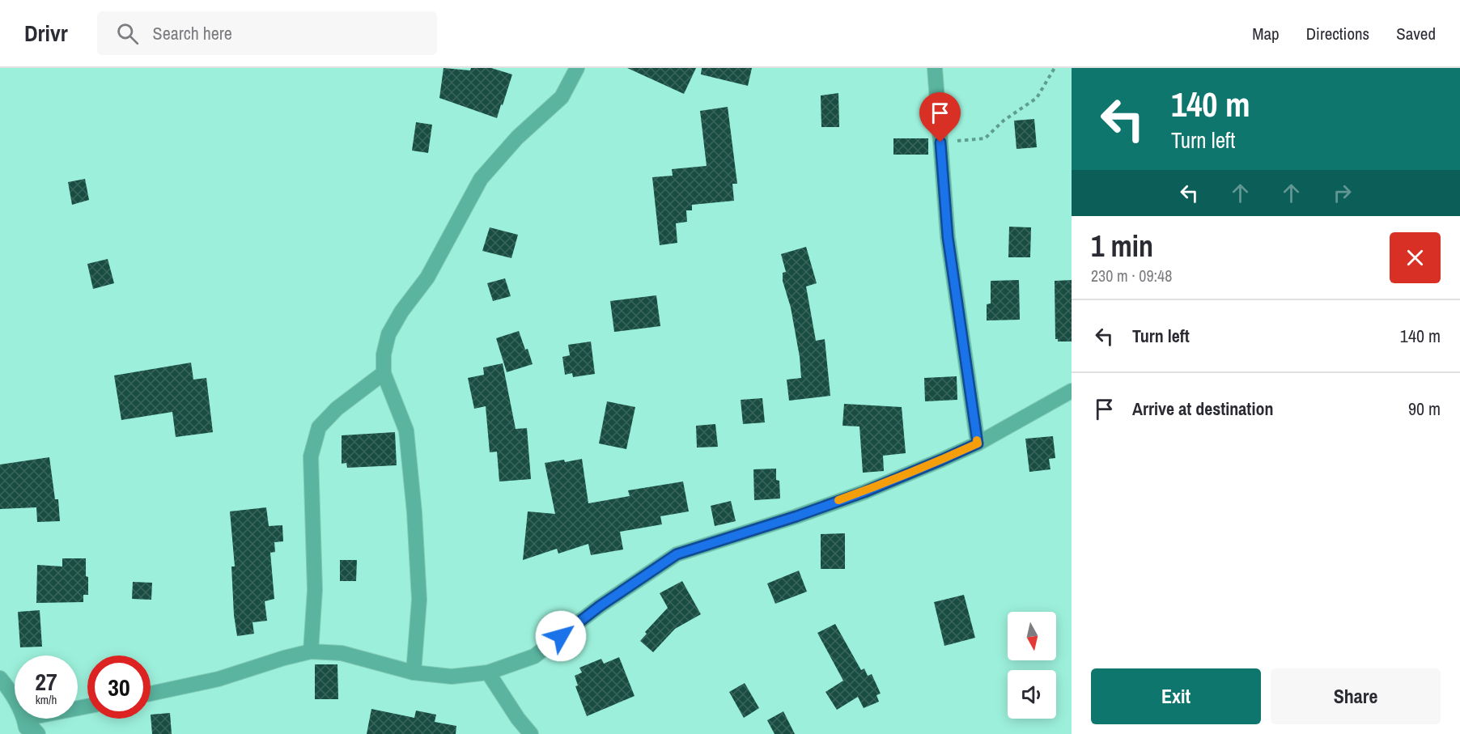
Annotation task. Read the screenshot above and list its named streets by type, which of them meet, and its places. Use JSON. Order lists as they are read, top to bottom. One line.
{"north":"bottom","page":{"header":"Drivr","search":"Search here","nav":["Map","Directions","Saved"],"turn":["140 m","Turn left"],"heading":["1 min","230 m · 09:48"],"list":[{"name":"Turn left","value":"140 m"},{"name":"Arrive at destination","value":"90 m"}],"speed":"27 km/h","limit":"30","buttons":["Exit","Share"]}}
